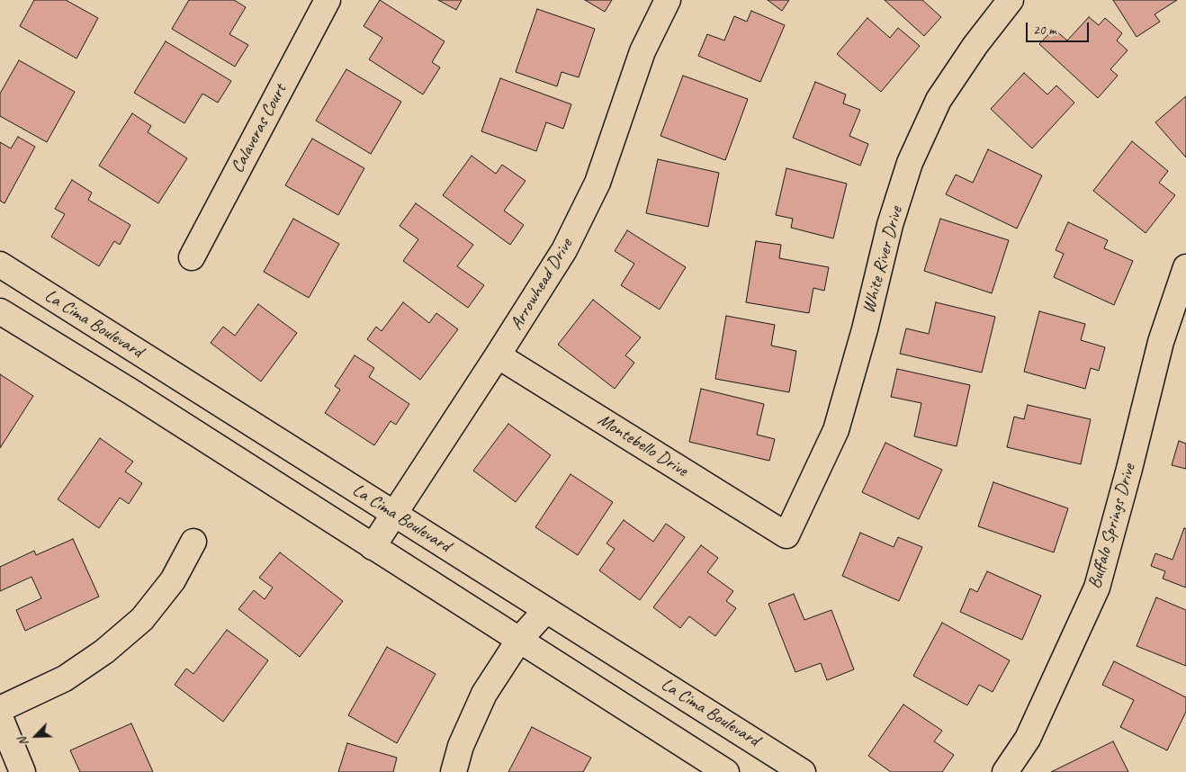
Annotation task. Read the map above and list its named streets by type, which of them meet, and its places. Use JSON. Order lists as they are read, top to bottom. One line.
{"streets":{"street":["Calaveras Court","White River Drive","Arrowhead Drive","La Cima Boulevard","Montebello Drive","Buffalo Springs Drive"]},"crossings":[["White River Drive","Montebello Drive"],["Arrowhead Drive","La Cima Boulevard"],["Arrowhead Drive","Montebello Drive"]],"scale_bar":"20 m","north":"bottom left"}
